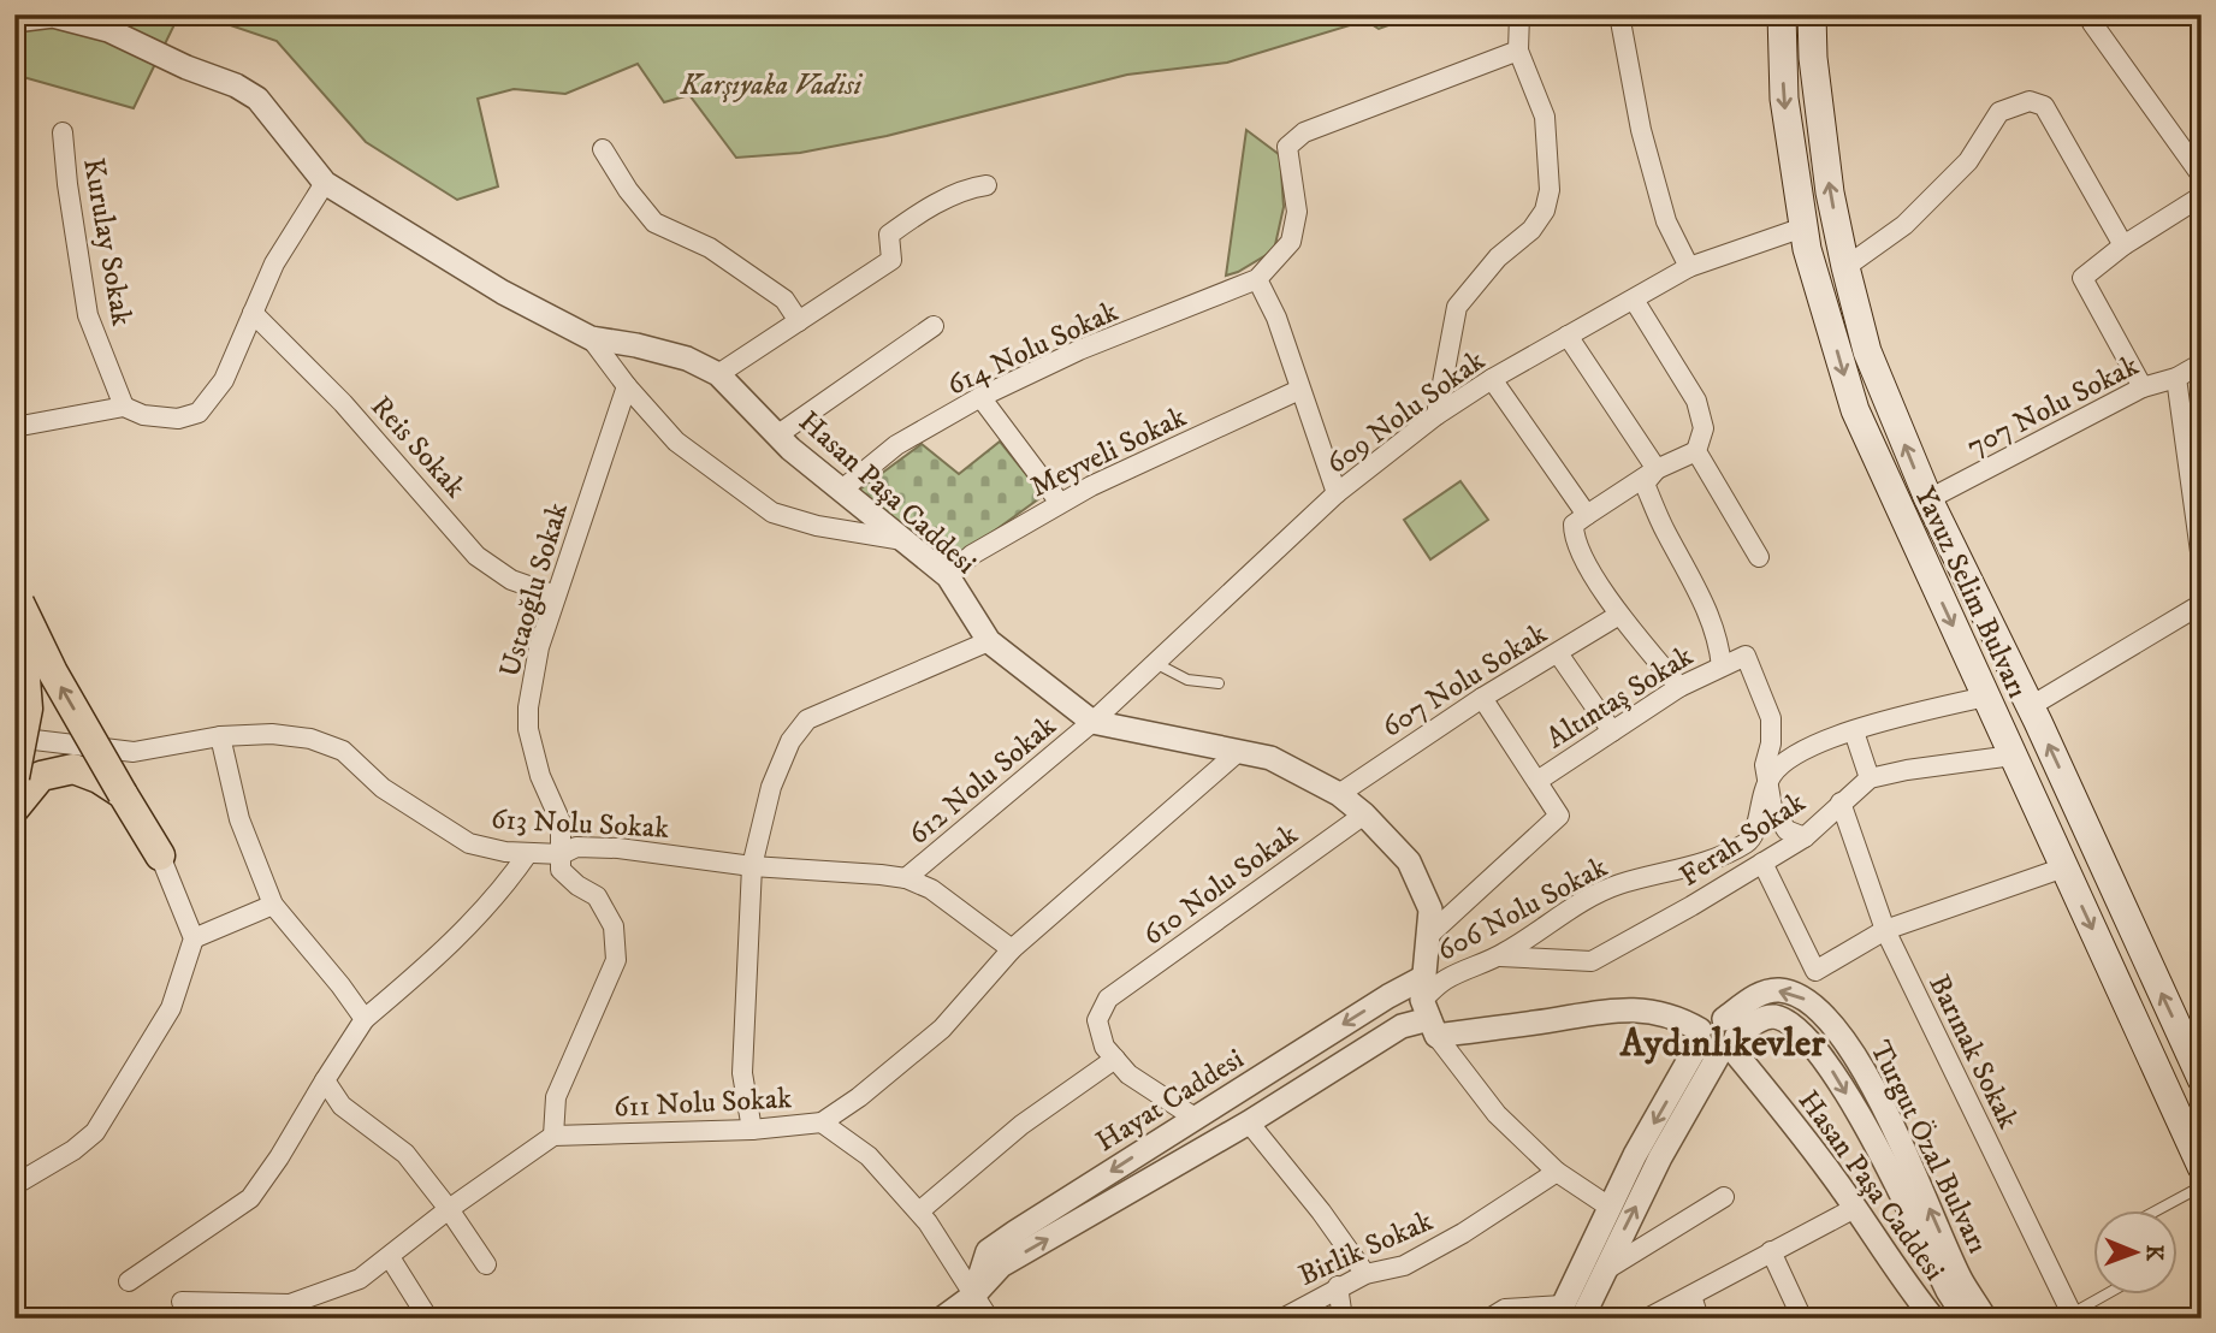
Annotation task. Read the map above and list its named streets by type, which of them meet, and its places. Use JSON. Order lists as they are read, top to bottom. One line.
{"streets":{"main road":["Yavuz Selim Bulvarı"],"street":["Kurulay Sokak","614 Nolu Sokak","707 Nolu Sokak","609 Nolu Sokak","Reis Sokak","Meyveli Sokak","Hasan Paşa Caddesi","Ustaoğlu Sokak","607 Nolu Sokak","Altıntaş Sokak","612 Nolu Sokak","613 Nolu Sokak","Ferah Sokak","610 Nolu Sokak","606 Nolu Sokak","Barınak Sokak","Hayat Caddesi","611 Nolu Sokak","Turgut Özal Bulvarı","Birlik Sokak"]},"crossings":[["614 Nolu Sokak","Hasan Paşa Caddesi"],["707 Nolu Sokak","Yavuz Selim Bulvarı"],["609 Nolu Sokak","Hasan Paşa Caddesi"],["609 Nolu Sokak","Yavuz Selim Bulvarı"],["609 Nolu Sokak","612 Nolu Sokak"],["Reis Sokak","Ustaoğlu Sokak"],["Meyveli Sokak","Hasan Paşa Caddesi"],["Hasan Paşa Caddesi","607 Nolu Sokak"],["Hasan Paşa Caddesi","Altıntaş Sokak"],["Hasan Paşa Caddesi","612 Nolu Sokak"],["Hasan Paşa Caddesi","610 Nolu Sokak"],["Hasan Paşa Caddesi","606 Nolu Sokak"],["Hasan Paşa Caddesi","Hayat Caddesi"],["Hasan Paşa Caddesi","611 Nolu Sokak"],["Hasan Paşa Caddesi","Turgut Özal Bulvarı"],["Ustaoğlu Sokak","613 Nolu Sokak"],["Ustaoğlu Sokak","611 Nolu Sokak"],["Yavuz Selim Bulvarı","Ferah Sokak"],["Altıntaş Sokak","Ferah Sokak"],["Altıntaş Sokak","606 Nolu Sokak"],["612 Nolu Sokak","613 Nolu Sokak"],["Ferah Sokak","606 Nolu Sokak"],["Ferah Sokak","Barınak Sokak"],["606 Nolu Sokak","Hayat Caddesi"]],"districts":["Aydınlıkevler"],"parks":["Karşıyaka Vadisi"],"north":"right"}
